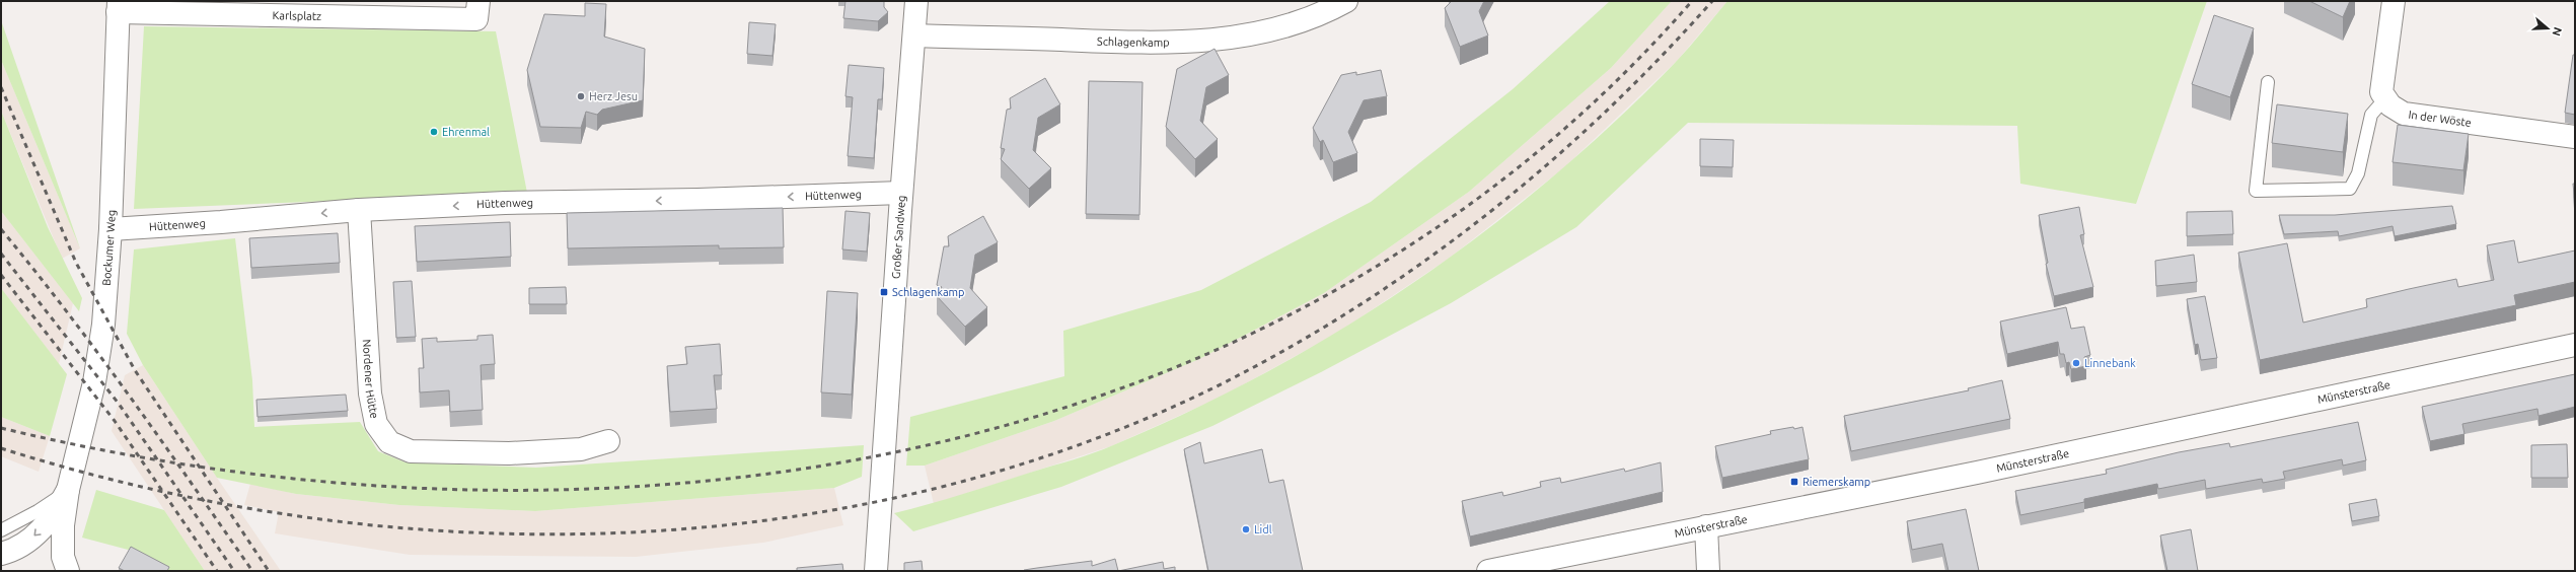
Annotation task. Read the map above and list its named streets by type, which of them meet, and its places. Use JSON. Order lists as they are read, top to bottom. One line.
{"streets":{"street":["Karlsplatz","Schlagenkamp","In der Wöste","Hüttenweg","Großer Sandweg","Bockumer Weg","Nordener Hütte","Münsterstraße"]},"crossings":[["Karlsplatz","Bockumer Weg"],["Schlagenkamp","Großer Sandweg"],["Hüttenweg","Großer Sandweg"],["Hüttenweg","Bockumer Weg"],["Hüttenweg","Nordener Hütte"]],"one_way":["Hüttenweg"],"places":{"other":["Herz Jesu","Ehrenmal","Linnebank","Lidl"],"transit":["Schlagenkamp","Riemerskamp"]},"north":"right"}
